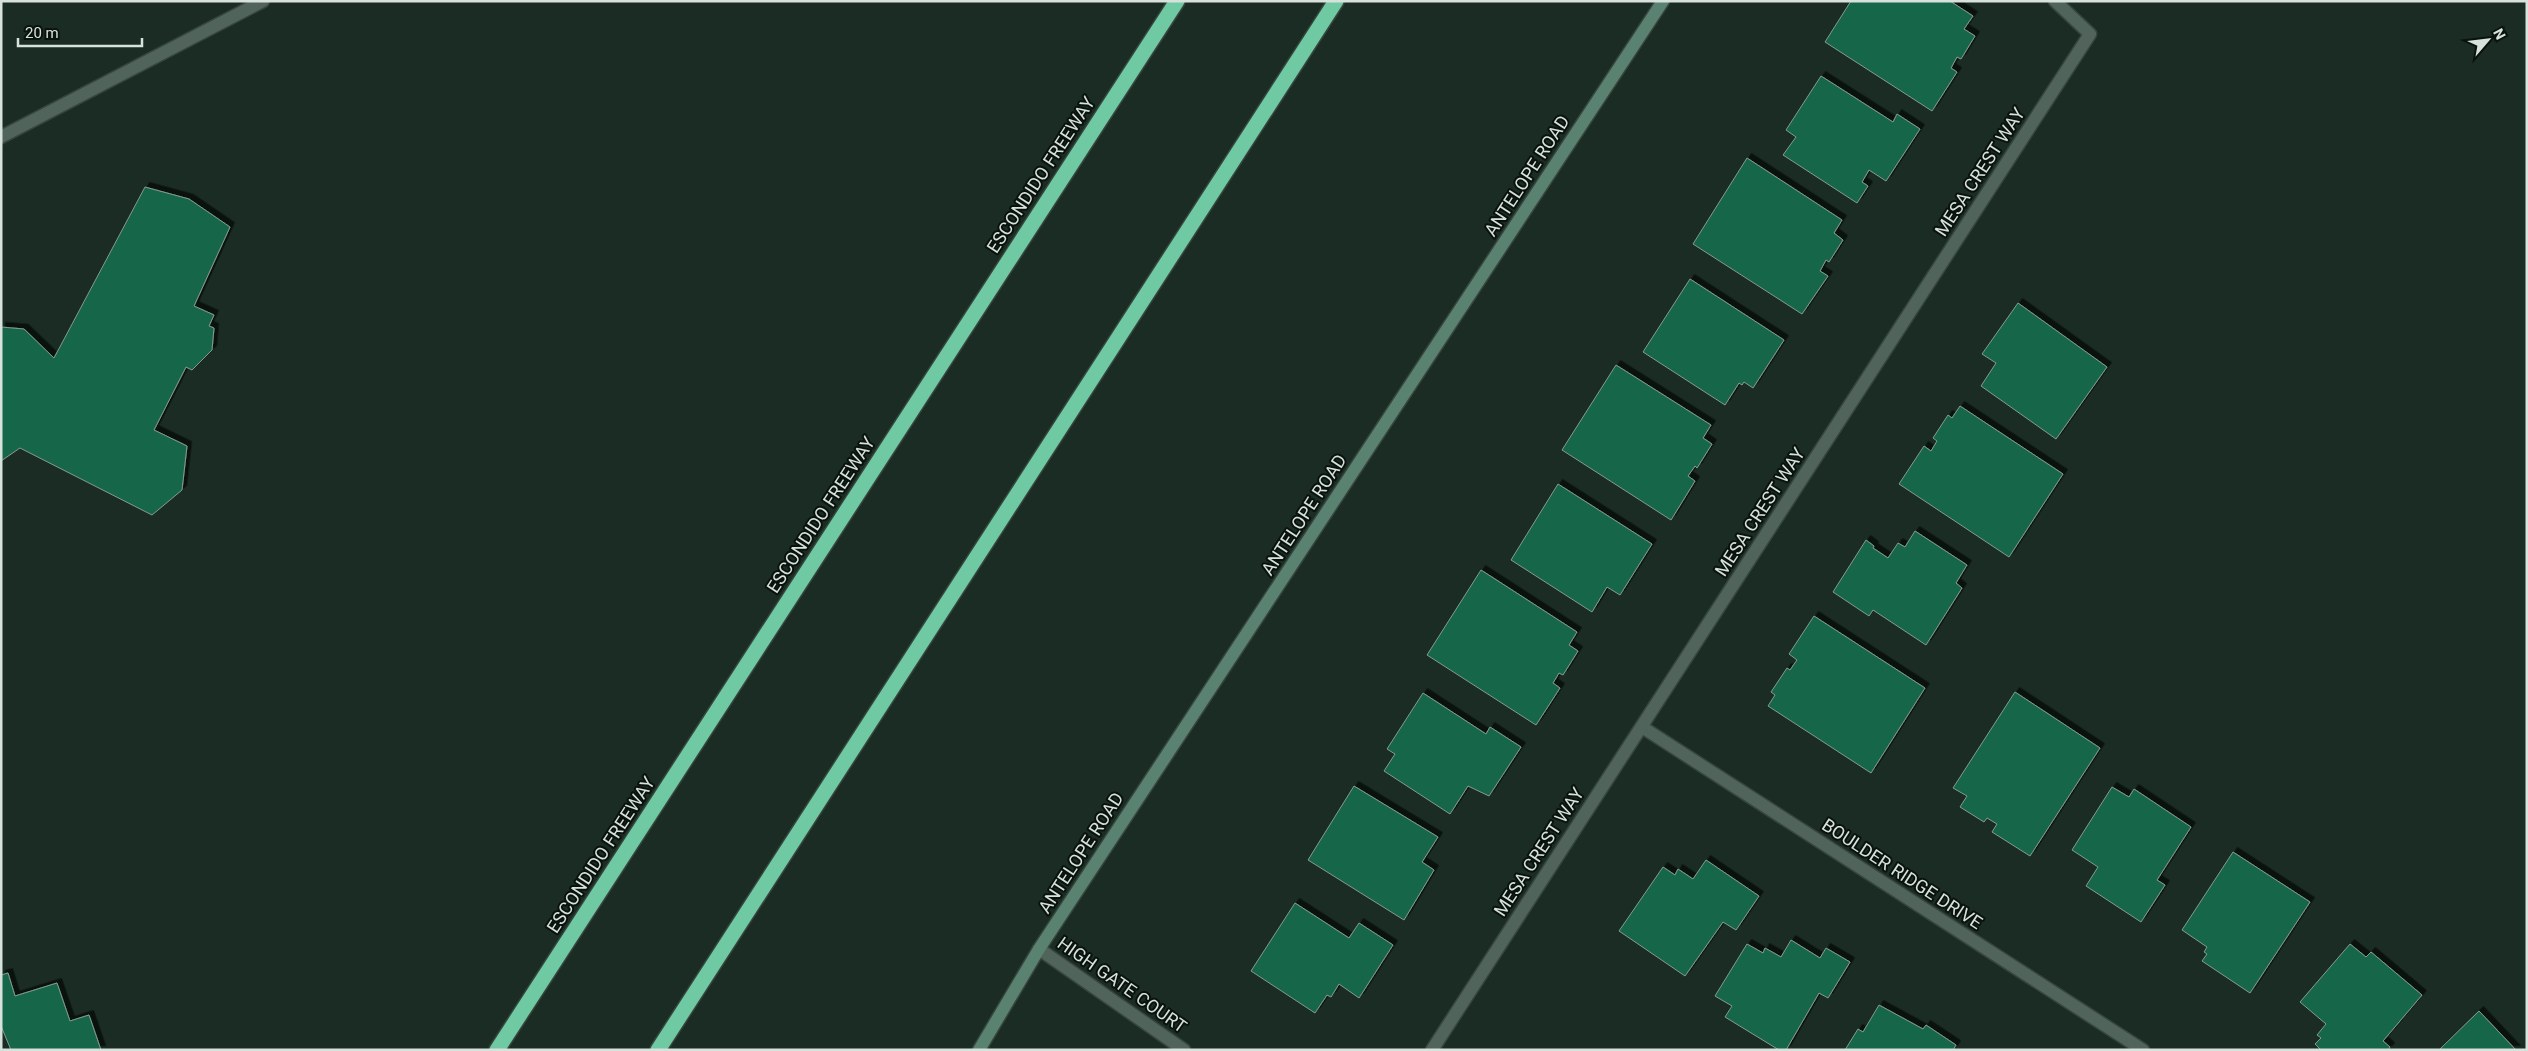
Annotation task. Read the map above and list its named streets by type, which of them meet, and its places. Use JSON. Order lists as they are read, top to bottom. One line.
{"streets":{"highway":["ESCONDIDO FREEWAY"],"street":["MESA CREST WAY","ANTELOPE ROAD","BOULDER RIDGE DRIVE","HIGH GATE COURT"]},"crossings":[["MESA CREST WAY","BOULDER RIDGE DRIVE"],["ANTELOPE ROAD","HIGH GATE COURT"]],"scale_bar":"20 m","north":"top right"}
